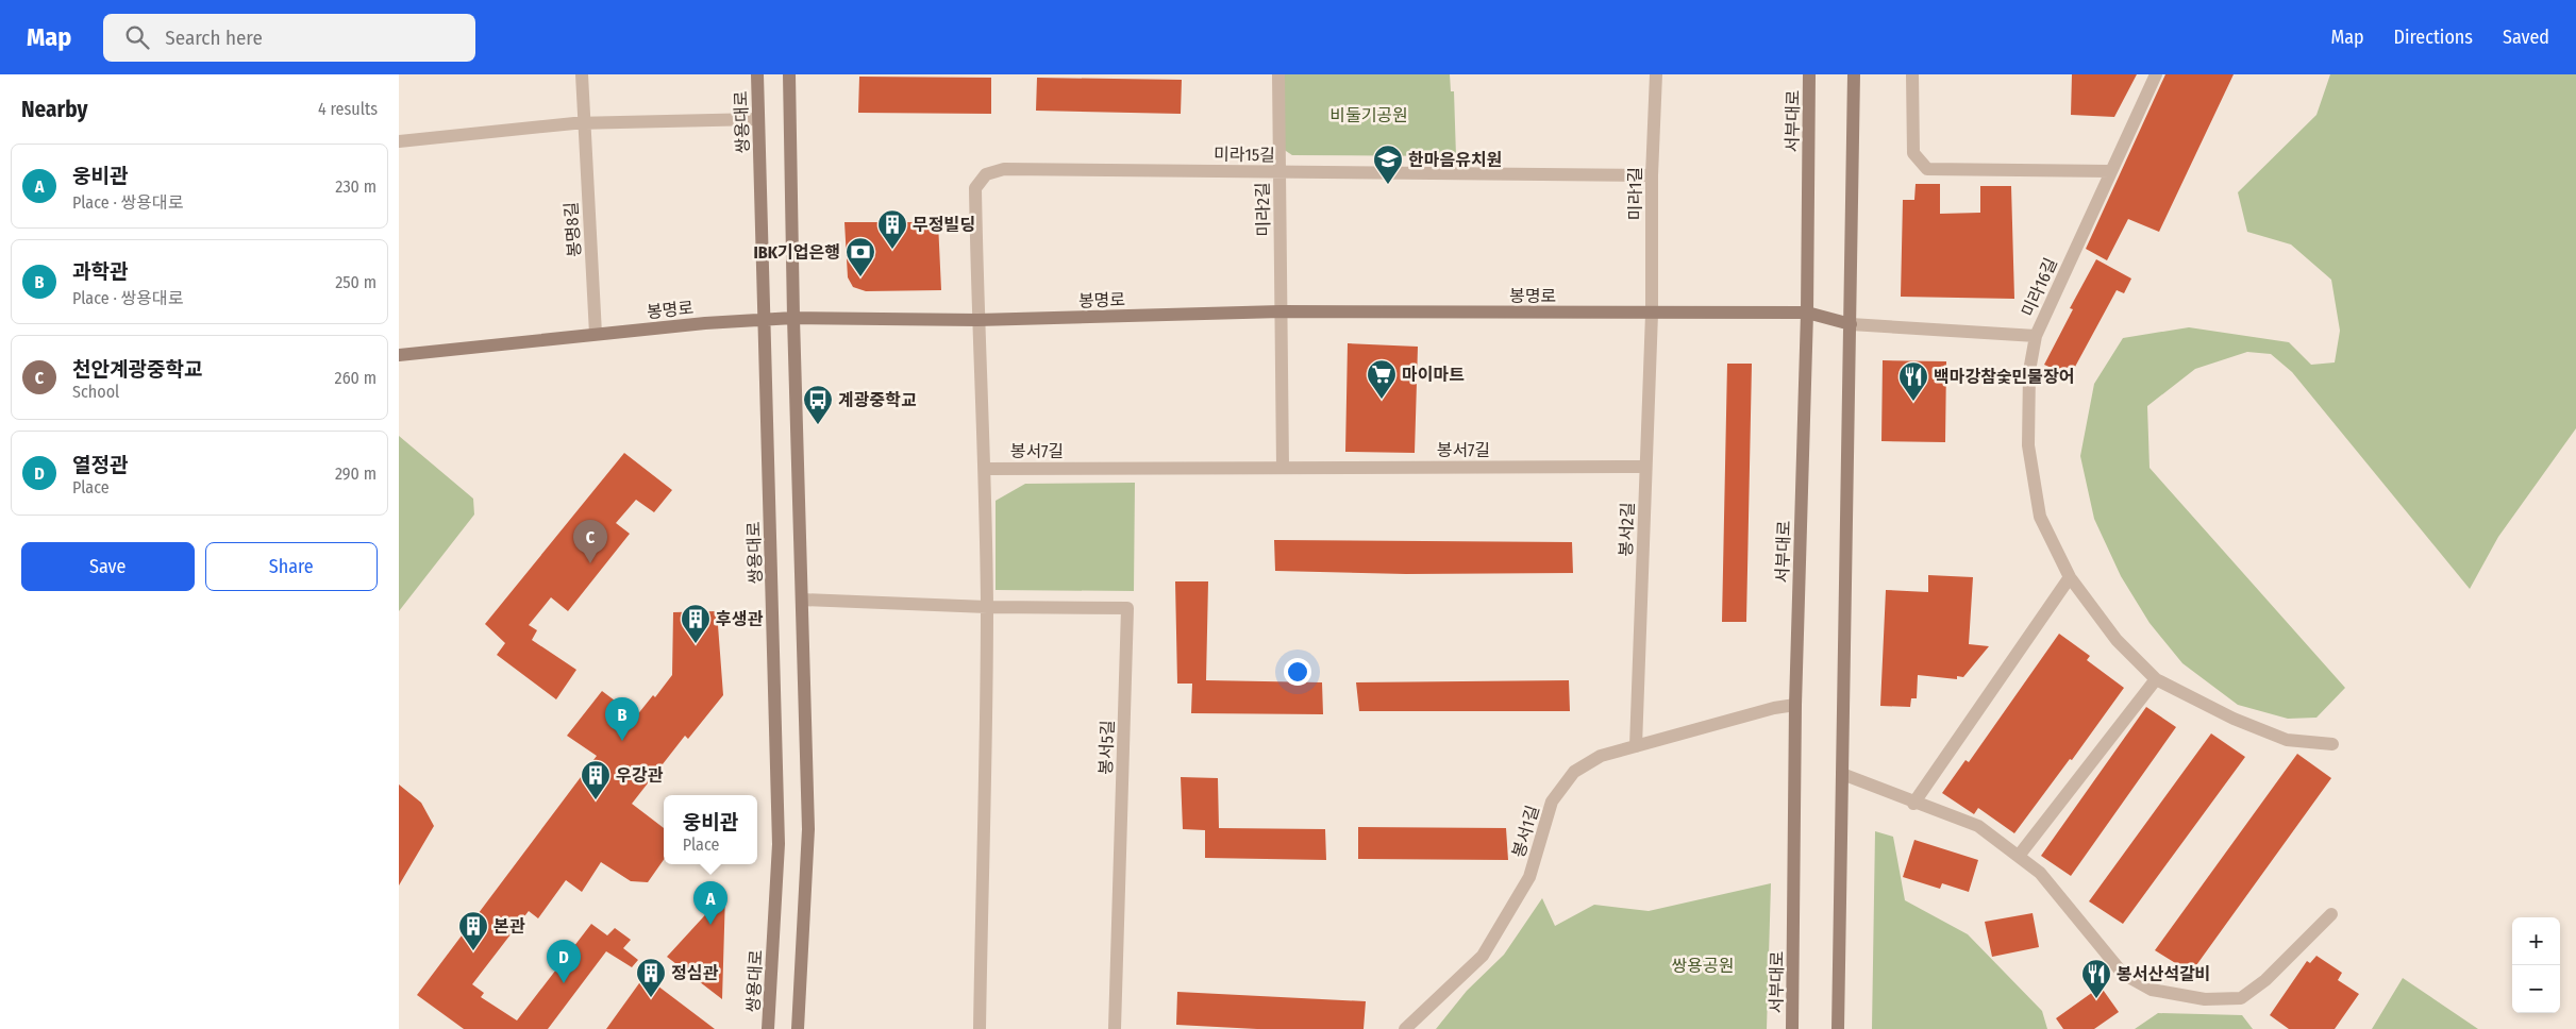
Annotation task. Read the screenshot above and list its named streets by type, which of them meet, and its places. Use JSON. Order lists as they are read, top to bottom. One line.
{"streets":{"main road":["서부대로","쌍용대로","봉명로"],"street":["미라15길","미라1길","미라2길","봉명8길","미라16길","봉서7길","봉서2길","봉서5길","봉서1길"]},"crossings":[["서부대로","봉명로"],["서부대로","봉서1길"],["쌍용대로","봉명로"],["미라15길","미라1길"],["미라15길","미라2길"],["미라15길","봉명로"],["미라1길","봉명로"],["미라1길","봉서2길"],["미라2길","봉명로"],["봉명8길","봉명로"],["미라16길","봉명로"],["봉명로","봉서2길"],["봉서7길","봉서2길"],["봉서2길","봉서1길"]],"parks":["비둘기공원","쌍용공원"],"places":{"school or university":["한마음유치원"],"building":["무정빌딩","후생관","우강관","본관","정심관"],"bank":["IBK기업은행"],"supermarket":["마이마트"],"restaurant":["백마강참숯민물장어","봉서산석갈비"],"bus stop":["계광중학교"]},"page":{"header":"Map","search":"Search here","nav":["Map","Directions","Saved"],"heading":["Nearby","4 results"],"list":[{"mark":"A","name":"웅비관","note":"Place · 쌍용대로","value":"230 m"},{"mark":"B","name":"과학관","note":"Place · 쌍용대로","value":"250 m"},{"mark":"C","name":"천안계광중학교","note":"School","value":"260 m"},{"mark":"D","name":"열정관","note":"Place","value":"290 m"}],"pins":["C","B","A","D"],"buttons":["Save","Share"],"popup":["웅비관","Place"],"map_buttons":["+","−"]}}
